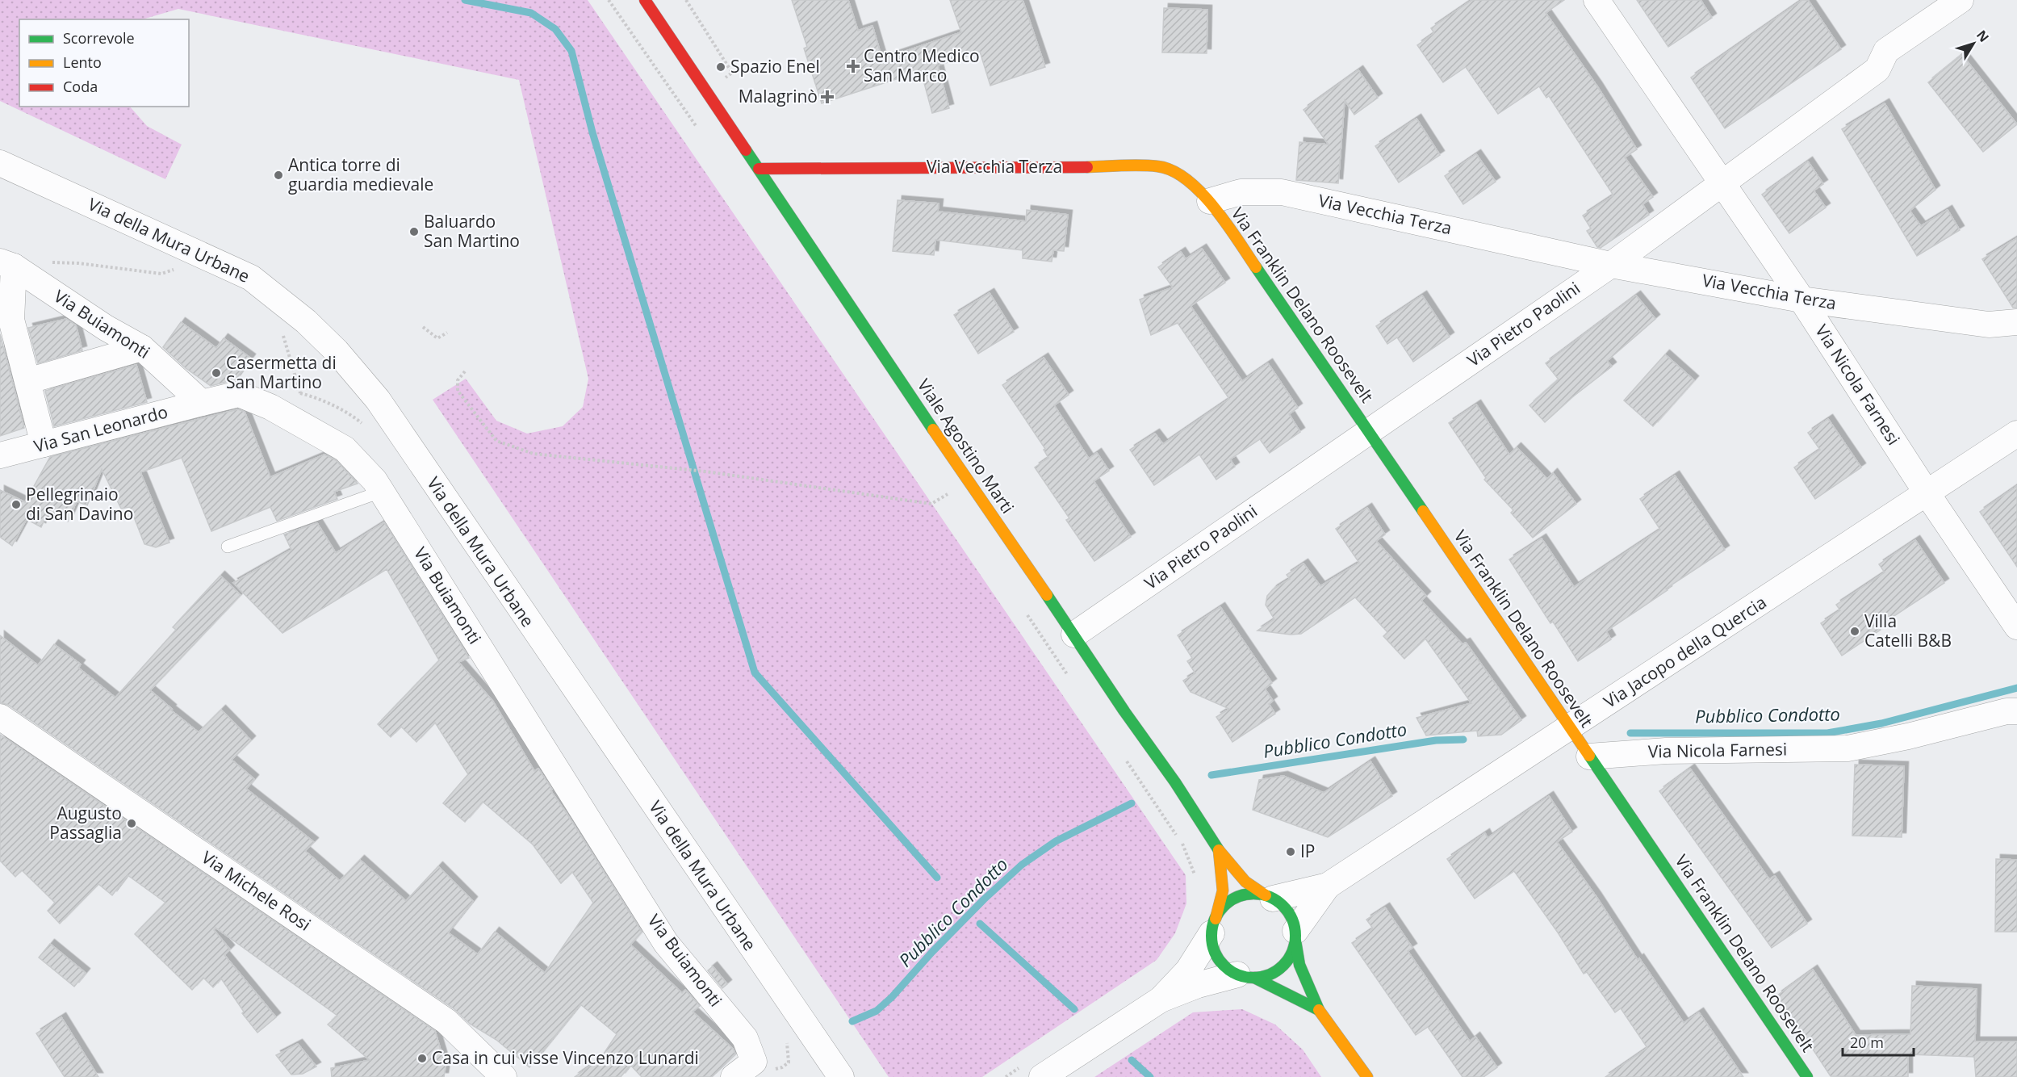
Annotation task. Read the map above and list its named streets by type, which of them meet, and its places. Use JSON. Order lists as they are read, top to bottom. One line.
{"streets":{"main road":["Via Vecchia Terza","Via Franklin Delano Roosevelt","Viale Agostino Marti"],"street":["Via della Mura Urbane","Via Buiamonti","Via Pietro Paolini","Via Nicola Farnesi","Via San Leonardo","Via Jacopo della Quercia","Via Michele Rosi"]},"crossings":[["Via Vecchia Terza","Via Franklin Delano Roosevelt"],["Via Vecchia Terza","Via Pietro Paolini"],["Via Vecchia Terza","Via Nicola Farnesi"],["Via Vecchia Terza","Viale Agostino Marti"],["Via Franklin Delano Roosevelt","Via Pietro Paolini"],["Via Franklin Delano Roosevelt","Via Nicola Farnesi"],["Via Franklin Delano Roosevelt","Via Jacopo della Quercia"],["Via Buiamonti","Via San Leonardo"],["Via Pietro Paolini","Via Nicola Farnesi"],["Via Pietro Paolini","Viale Agostino Marti"],["Via Nicola Farnesi","Via Jacopo della Quercia"],["Viale Agostino Marti","Via Jacopo della Quercia"]],"water":["Pubblico Condotto"],"places":{"health":["Centro Medico San Marco","Malagrinò"],"other":["Spazio Enel","Antica torre di guardia medievale","Baluardo San Martino","Casermetta di San Martino","Pellegrinaio di San Davino","Villa Catelli B&B","Augusto Passaglia","IP","Casa in cui visse Vincenzo Lunardi"]},"legend":["Scorrevole","Lento","Coda"],"scale_bar":"20 m","north":"top right"}
